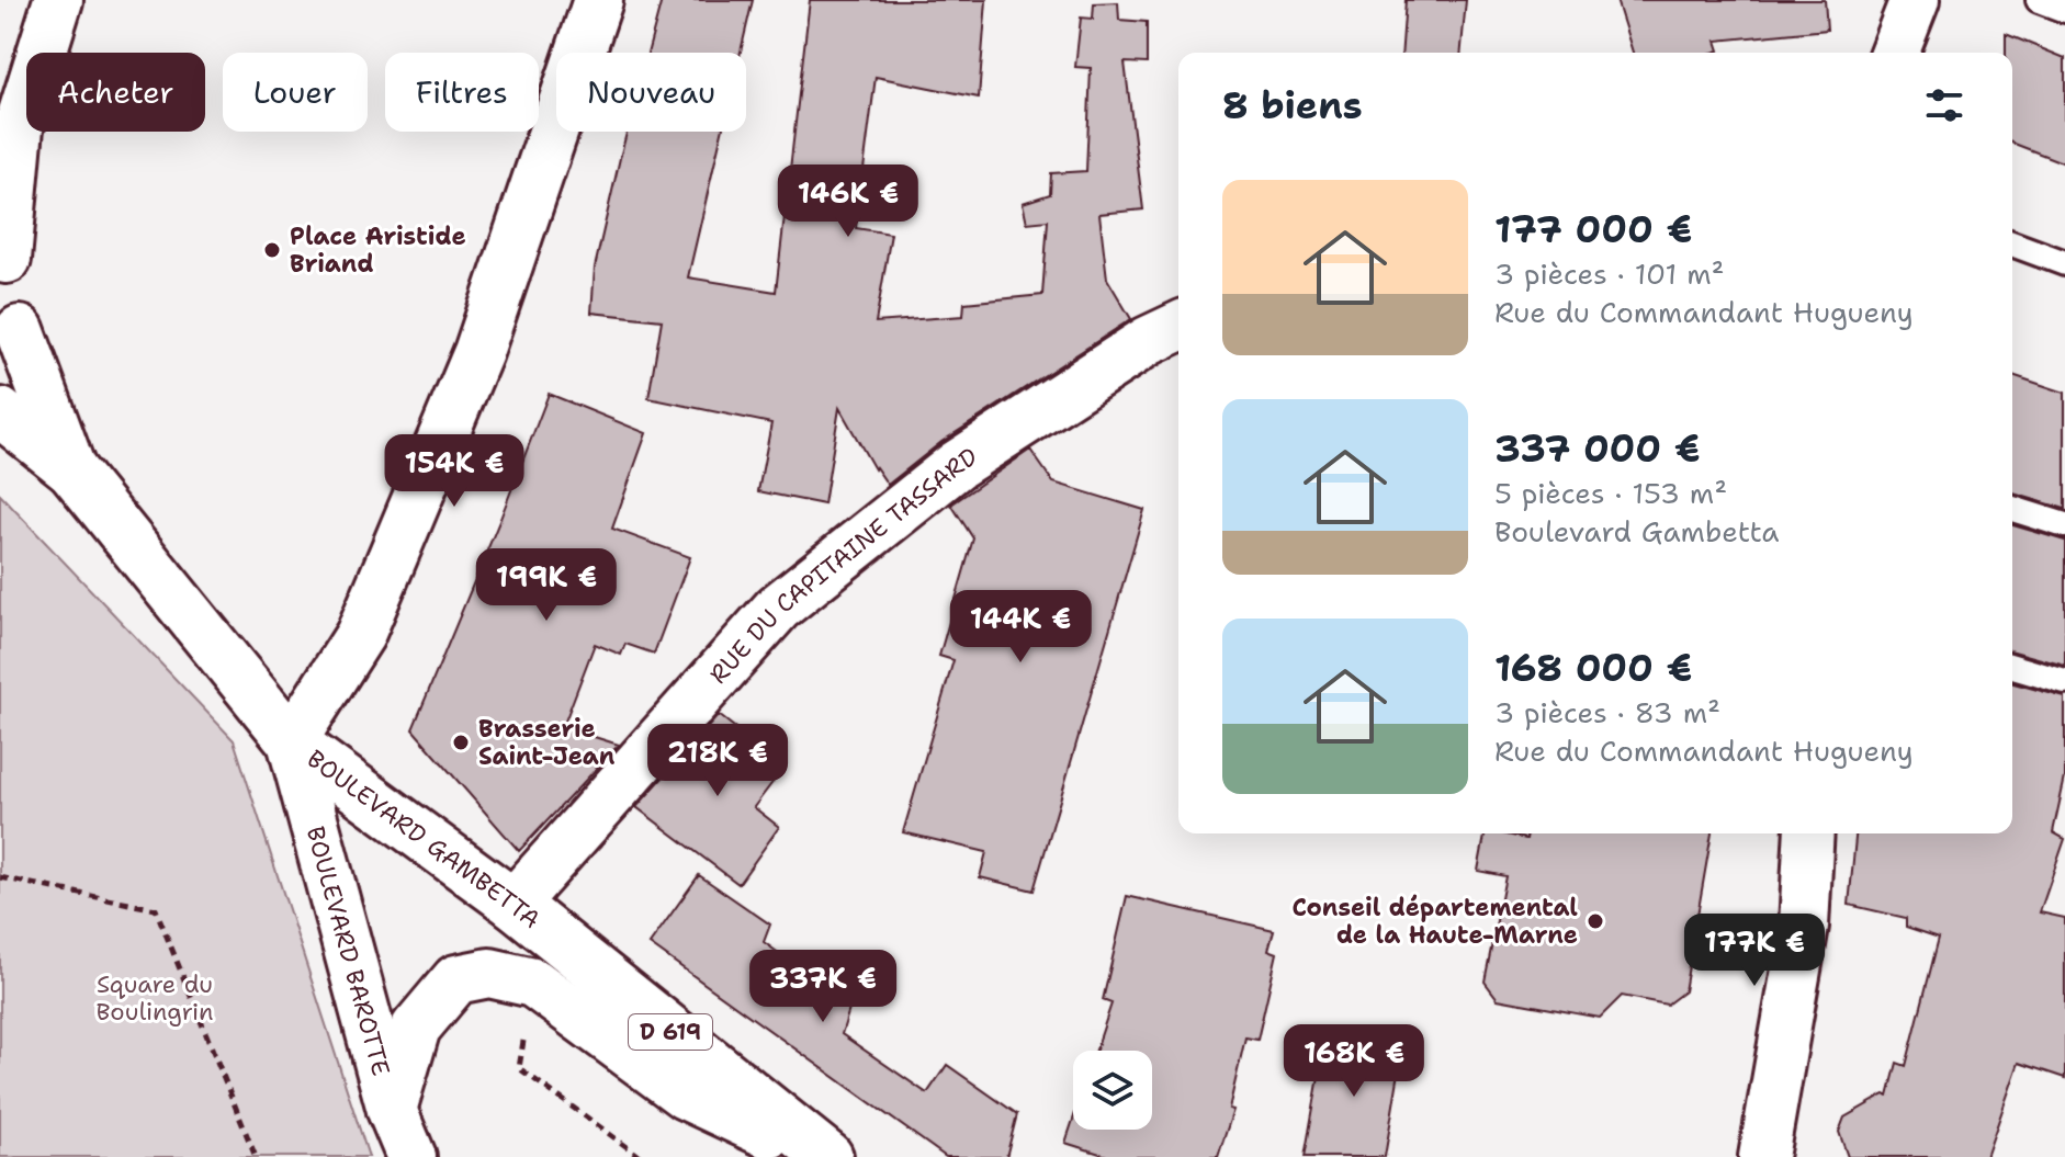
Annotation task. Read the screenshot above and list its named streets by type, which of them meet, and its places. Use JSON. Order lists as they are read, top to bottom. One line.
{"streets":{"main road":["RUE DU CAPITAINE TASSARD","BOULEVARD GAMBETTA","BOULEVARD BAROTTE","D 619"]},"crossings":[["RUE DU CAPITAINE TASSARD","BOULEVARD GAMBETTA"],["BOULEVARD GAMBETTA","BOULEVARD BAROTTE"]],"parks":["Square du Boulingrin"],"places":["Place Aristide Briand","Brasserie Saint-Jean","Conseil départemental de la Haute-Marne"],"page":{"chip":["Acheter","Louer","Filtres","Nouveau"],"heading":"8 biens","list":[{"name":"177 000 €","note":"3 pièces · 101 m² · Rue du Commandant Hugueny"},{"name":"337 000 €","note":"5 pièces · 153 m² · Boulevard Gambetta"},{"name":"168 000 €","note":"3 pièces · 83 m² · Rue du Commandant Hugueny"}],"price":["146K €","154K €","199K €","144K €","218K €","177K €","337K €","168K €"]}}
